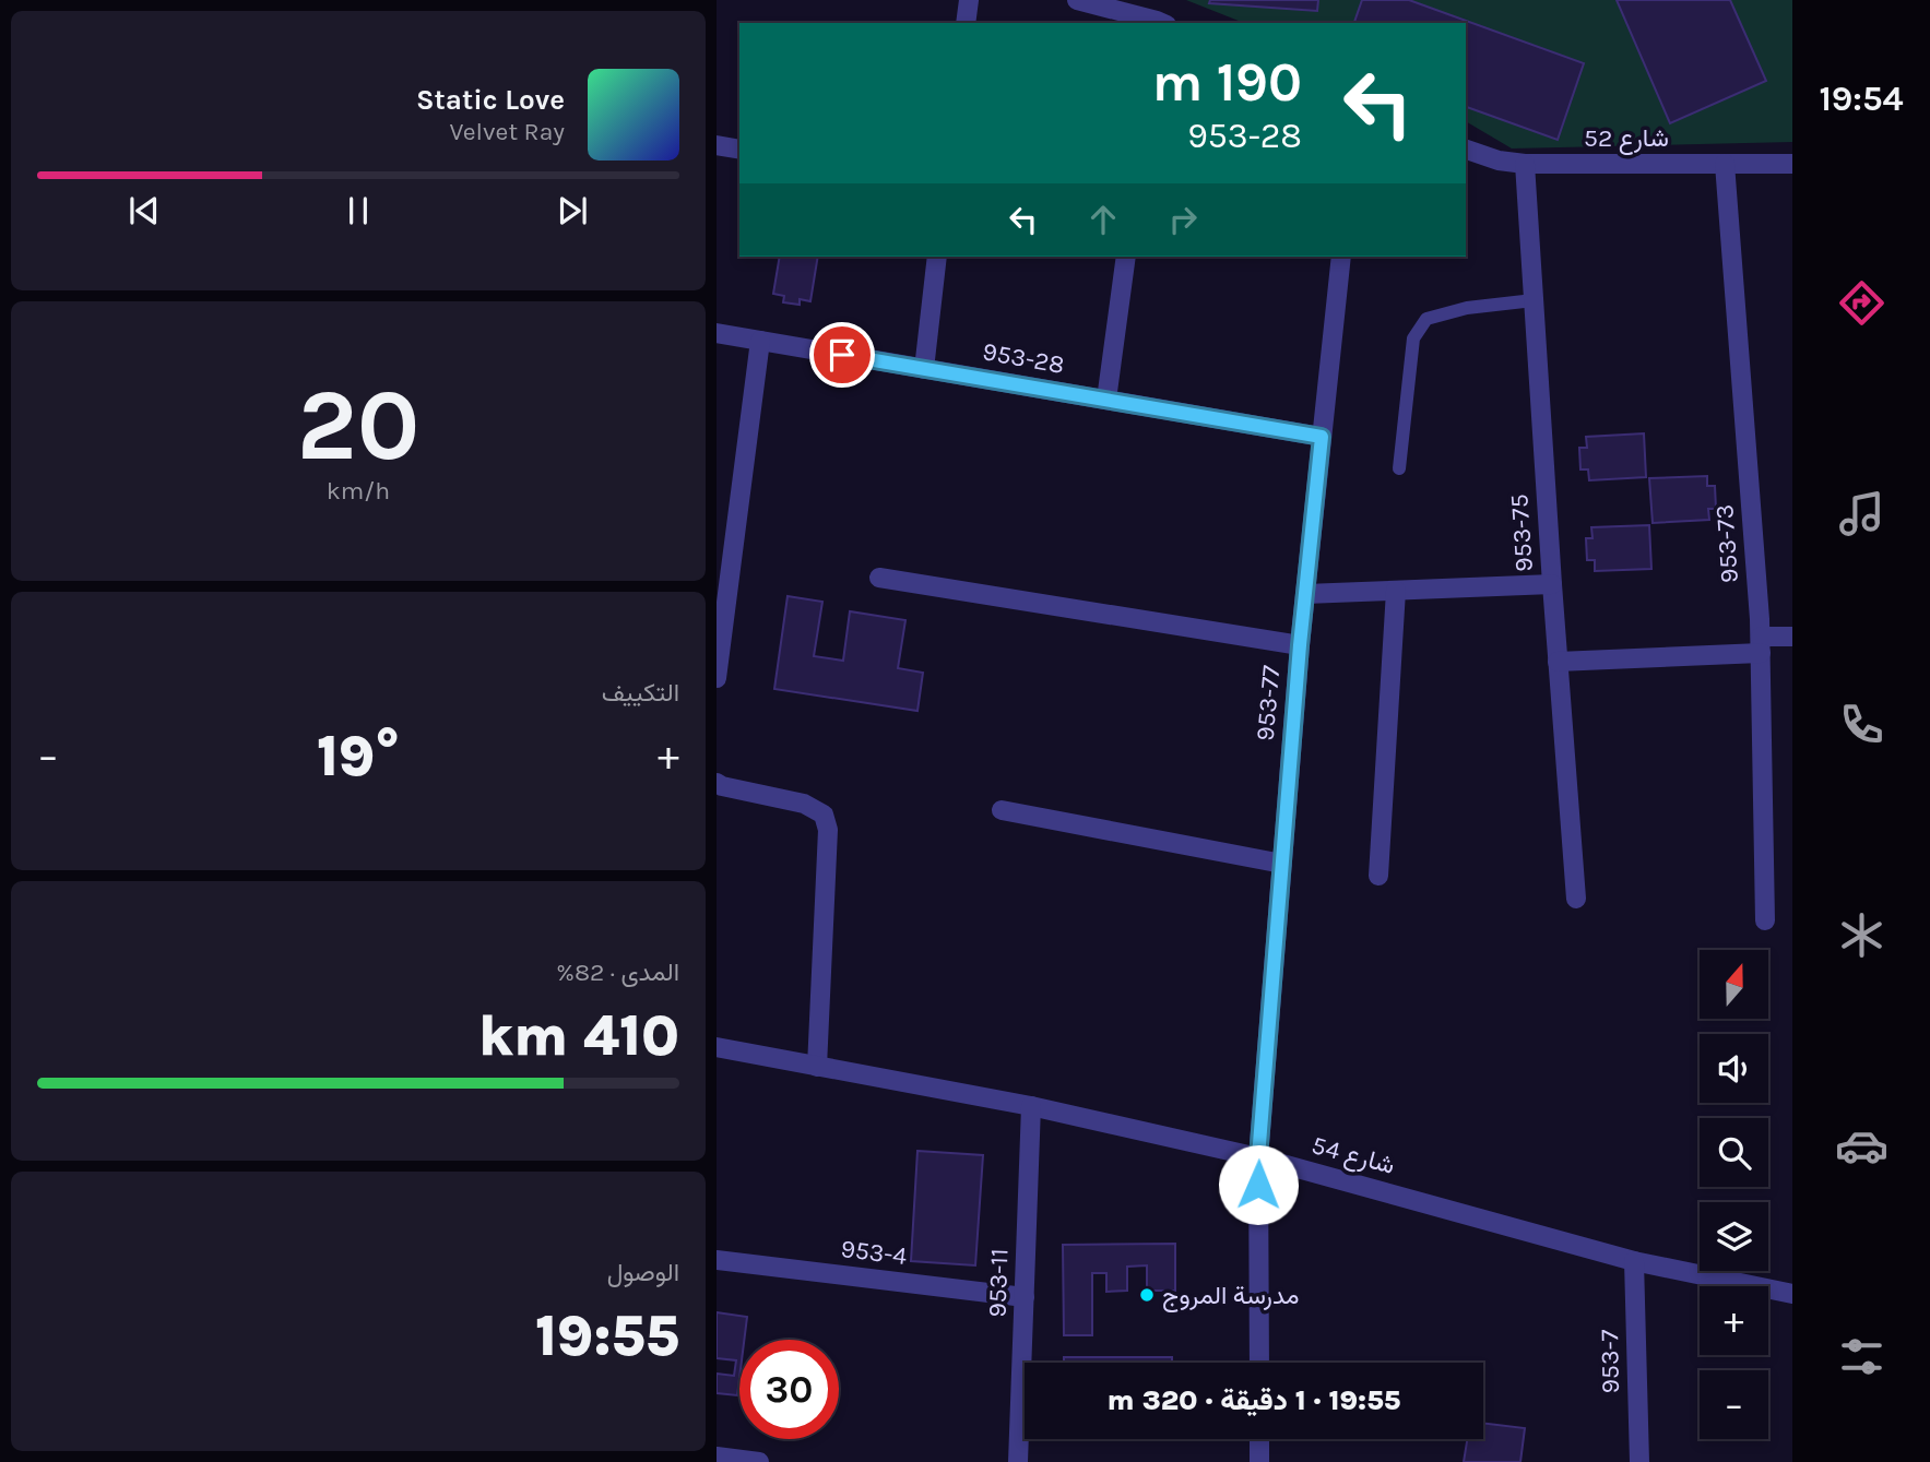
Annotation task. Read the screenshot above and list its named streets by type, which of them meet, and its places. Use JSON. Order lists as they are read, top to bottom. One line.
{"streets":{"street":["شارع 52","953-28","953-75","953-73","953-77","شارع 54","953-4","953-11","953-7"]},"crossings":[["شارع 52","953-75"],["شارع 52","953-73"],["953-28","953-77"],["953-77","شارع 54"],["شارع 54","953-11"],["شارع 54","953-7"],["953-4","953-11"]],"places":["مدرسة المروج"],"north":"top","page":{"tabs":"19:54","turn":["190 m","953-28"],"song":["Static Love","Velvet Ray"],"tile":[["20","km/h"],"التكييف",["المدى · 82%","410 km"],["الوصول","19:55"]],"heat":["−","19°","+"],"map_buttons":["+","−"],"limit":"30","trip":"19:55 · 1 دقيقة · 320 m"}}
